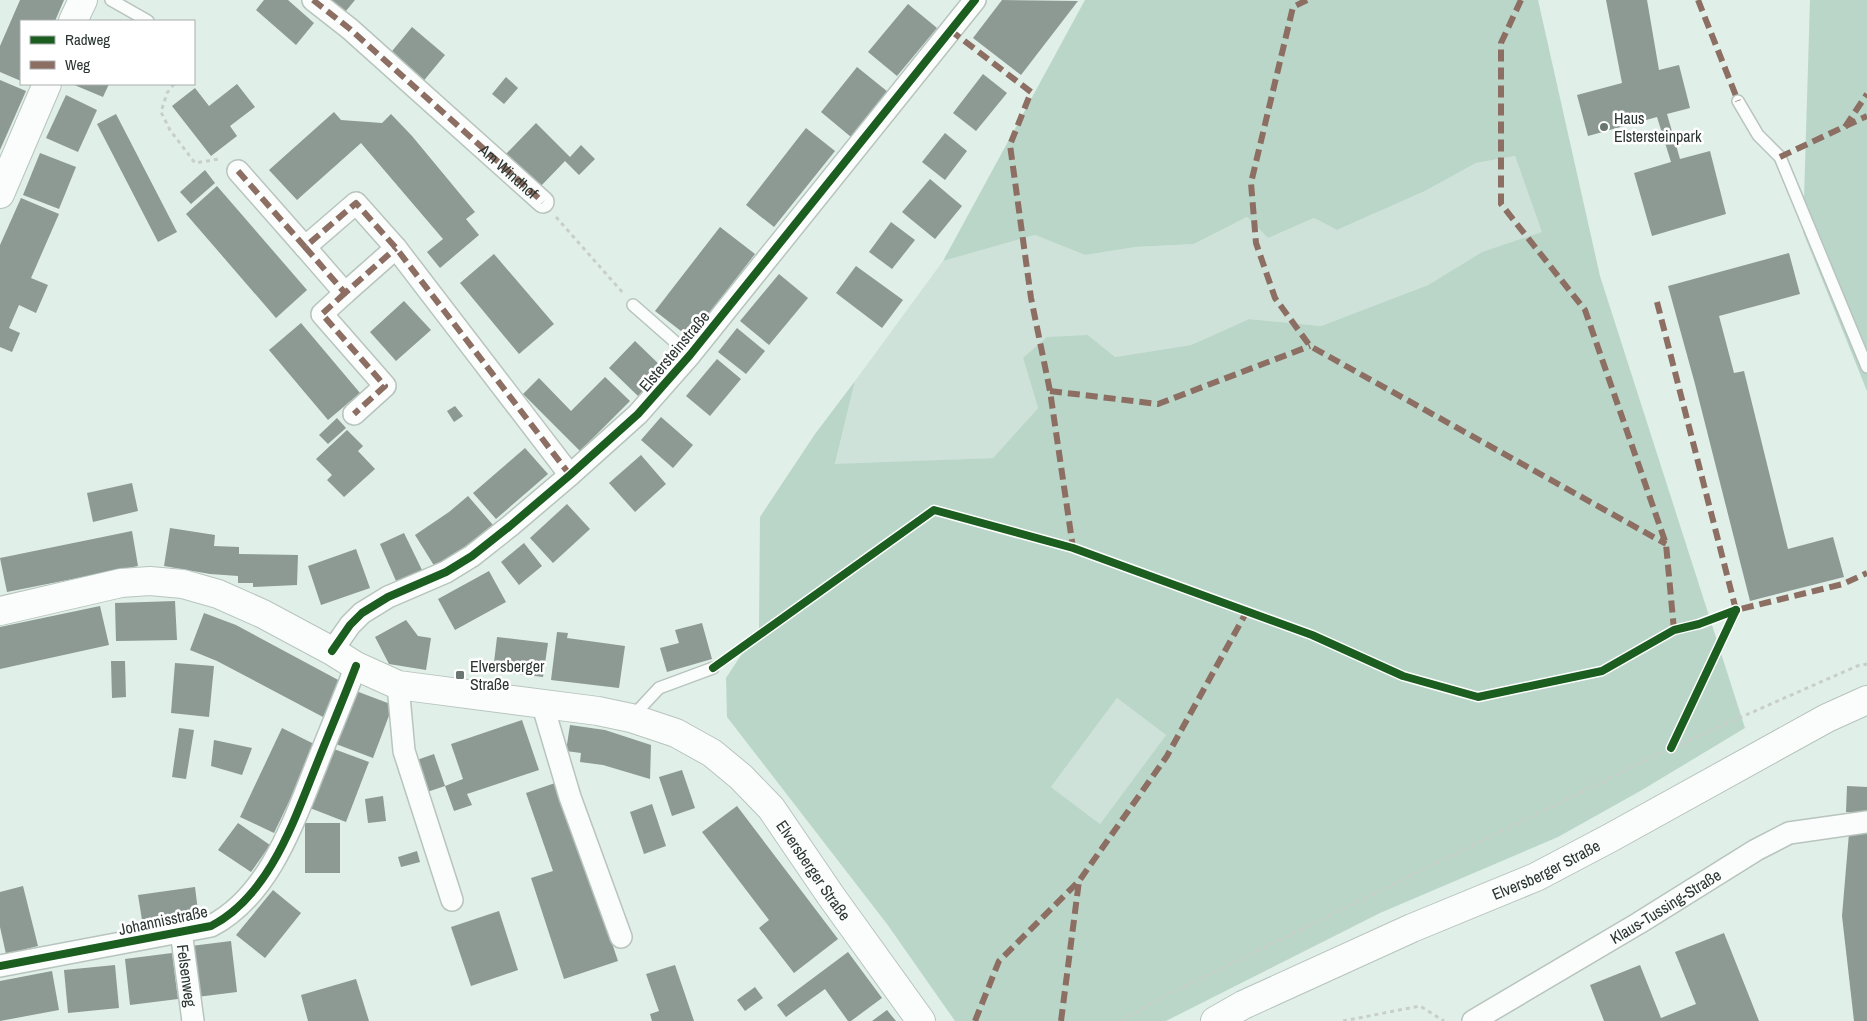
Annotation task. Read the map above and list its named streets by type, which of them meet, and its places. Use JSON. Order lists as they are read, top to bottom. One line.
{"streets":{"main road":["Elversberger Straße"],"street":["Am Windhof","Elstersteinstraße","Klaus-Tussing-Straße","Johannisstraße","Felsenweg"]},"crossings":[["Elstersteinstraße","Elversberger Straße"],["Elversberger Straße","Johannisstraße"],["Johannisstraße","Felsenweg"]],"places":{"other":["Haus Elstersteinpark"],"transit":["Elversberger Straße"]},"legend":["Radweg","Weg"]}
